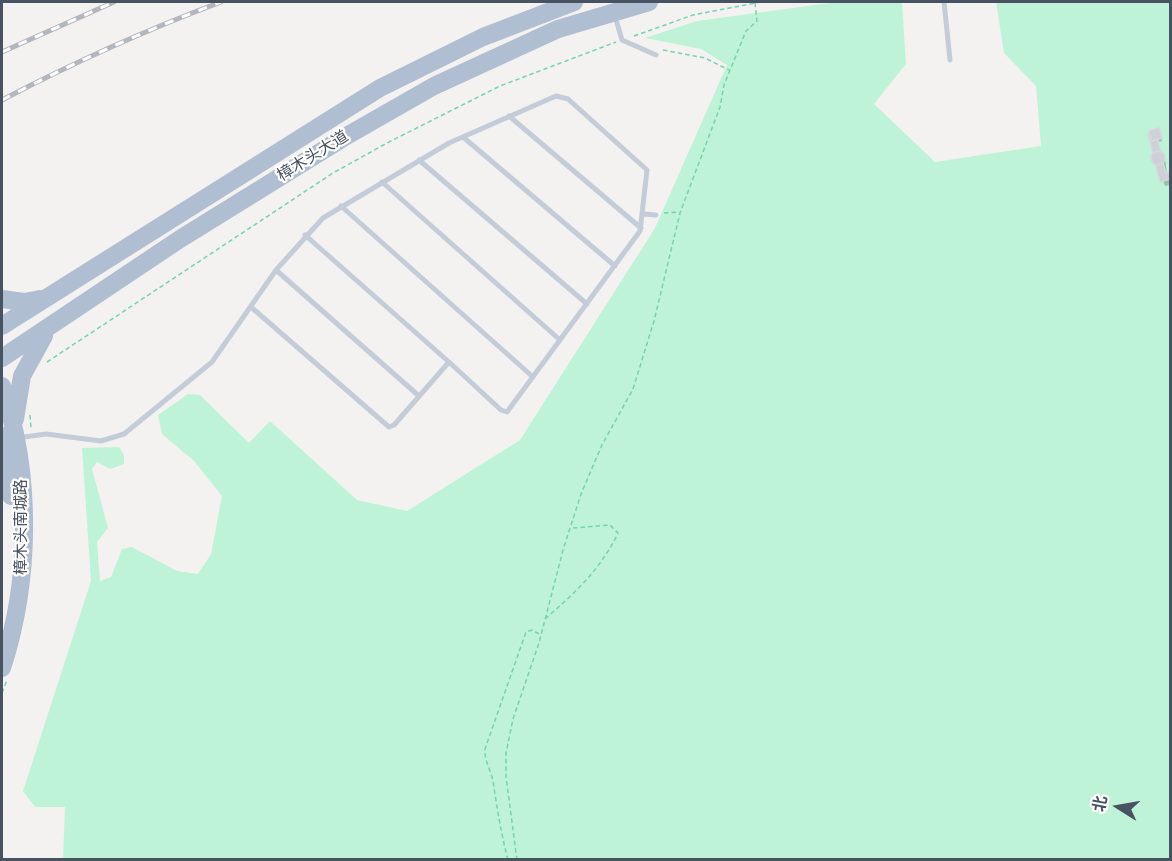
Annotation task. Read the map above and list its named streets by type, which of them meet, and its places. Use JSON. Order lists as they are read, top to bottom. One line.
{"streets":{"main road":["樟木头大道","樟木头南城路"]},"north":"left"}
